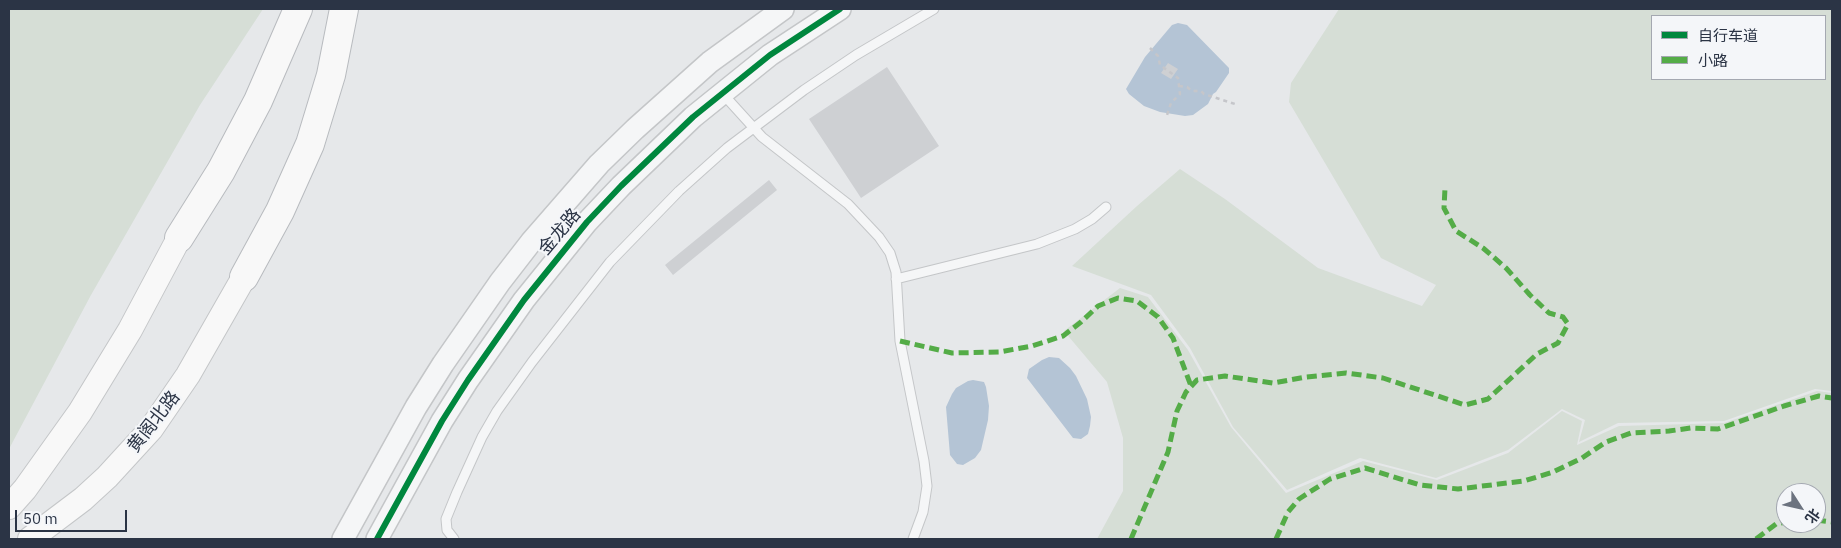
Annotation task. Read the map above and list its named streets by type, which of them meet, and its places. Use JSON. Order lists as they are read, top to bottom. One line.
{"streets":{"main road":["黄阁北路"],"street":["金龙路"]},"legend":["自行车道","小路"],"scale_bar":"50 m","north":"bottom right"}
